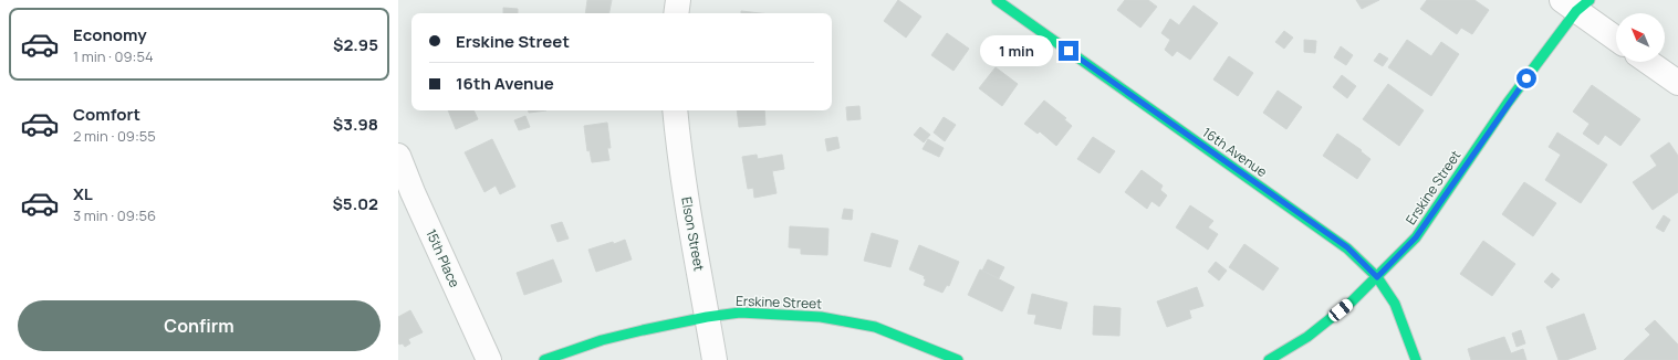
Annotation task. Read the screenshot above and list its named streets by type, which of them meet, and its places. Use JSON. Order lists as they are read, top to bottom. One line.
{"streets":{"street":["16th Avenue","Erskine Street","Elson Street","15th Place"]},"crossings":[["16th Avenue","Erskine Street"],["Erskine Street","Elson Street"]],"north":"top left","page":{"list":[{"name":"Economy","note":"1 min · 09:54","value":"$2.95"},{"name":"Comfort","note":"2 min · 09:55","value":"$3.98"},{"name":"XL","note":"3 min · 09:56","value":"$5.02"}],"banner":["Erskine Street","16th Avenue"],"bubble":"1 min","buttons":"Confirm"}}
